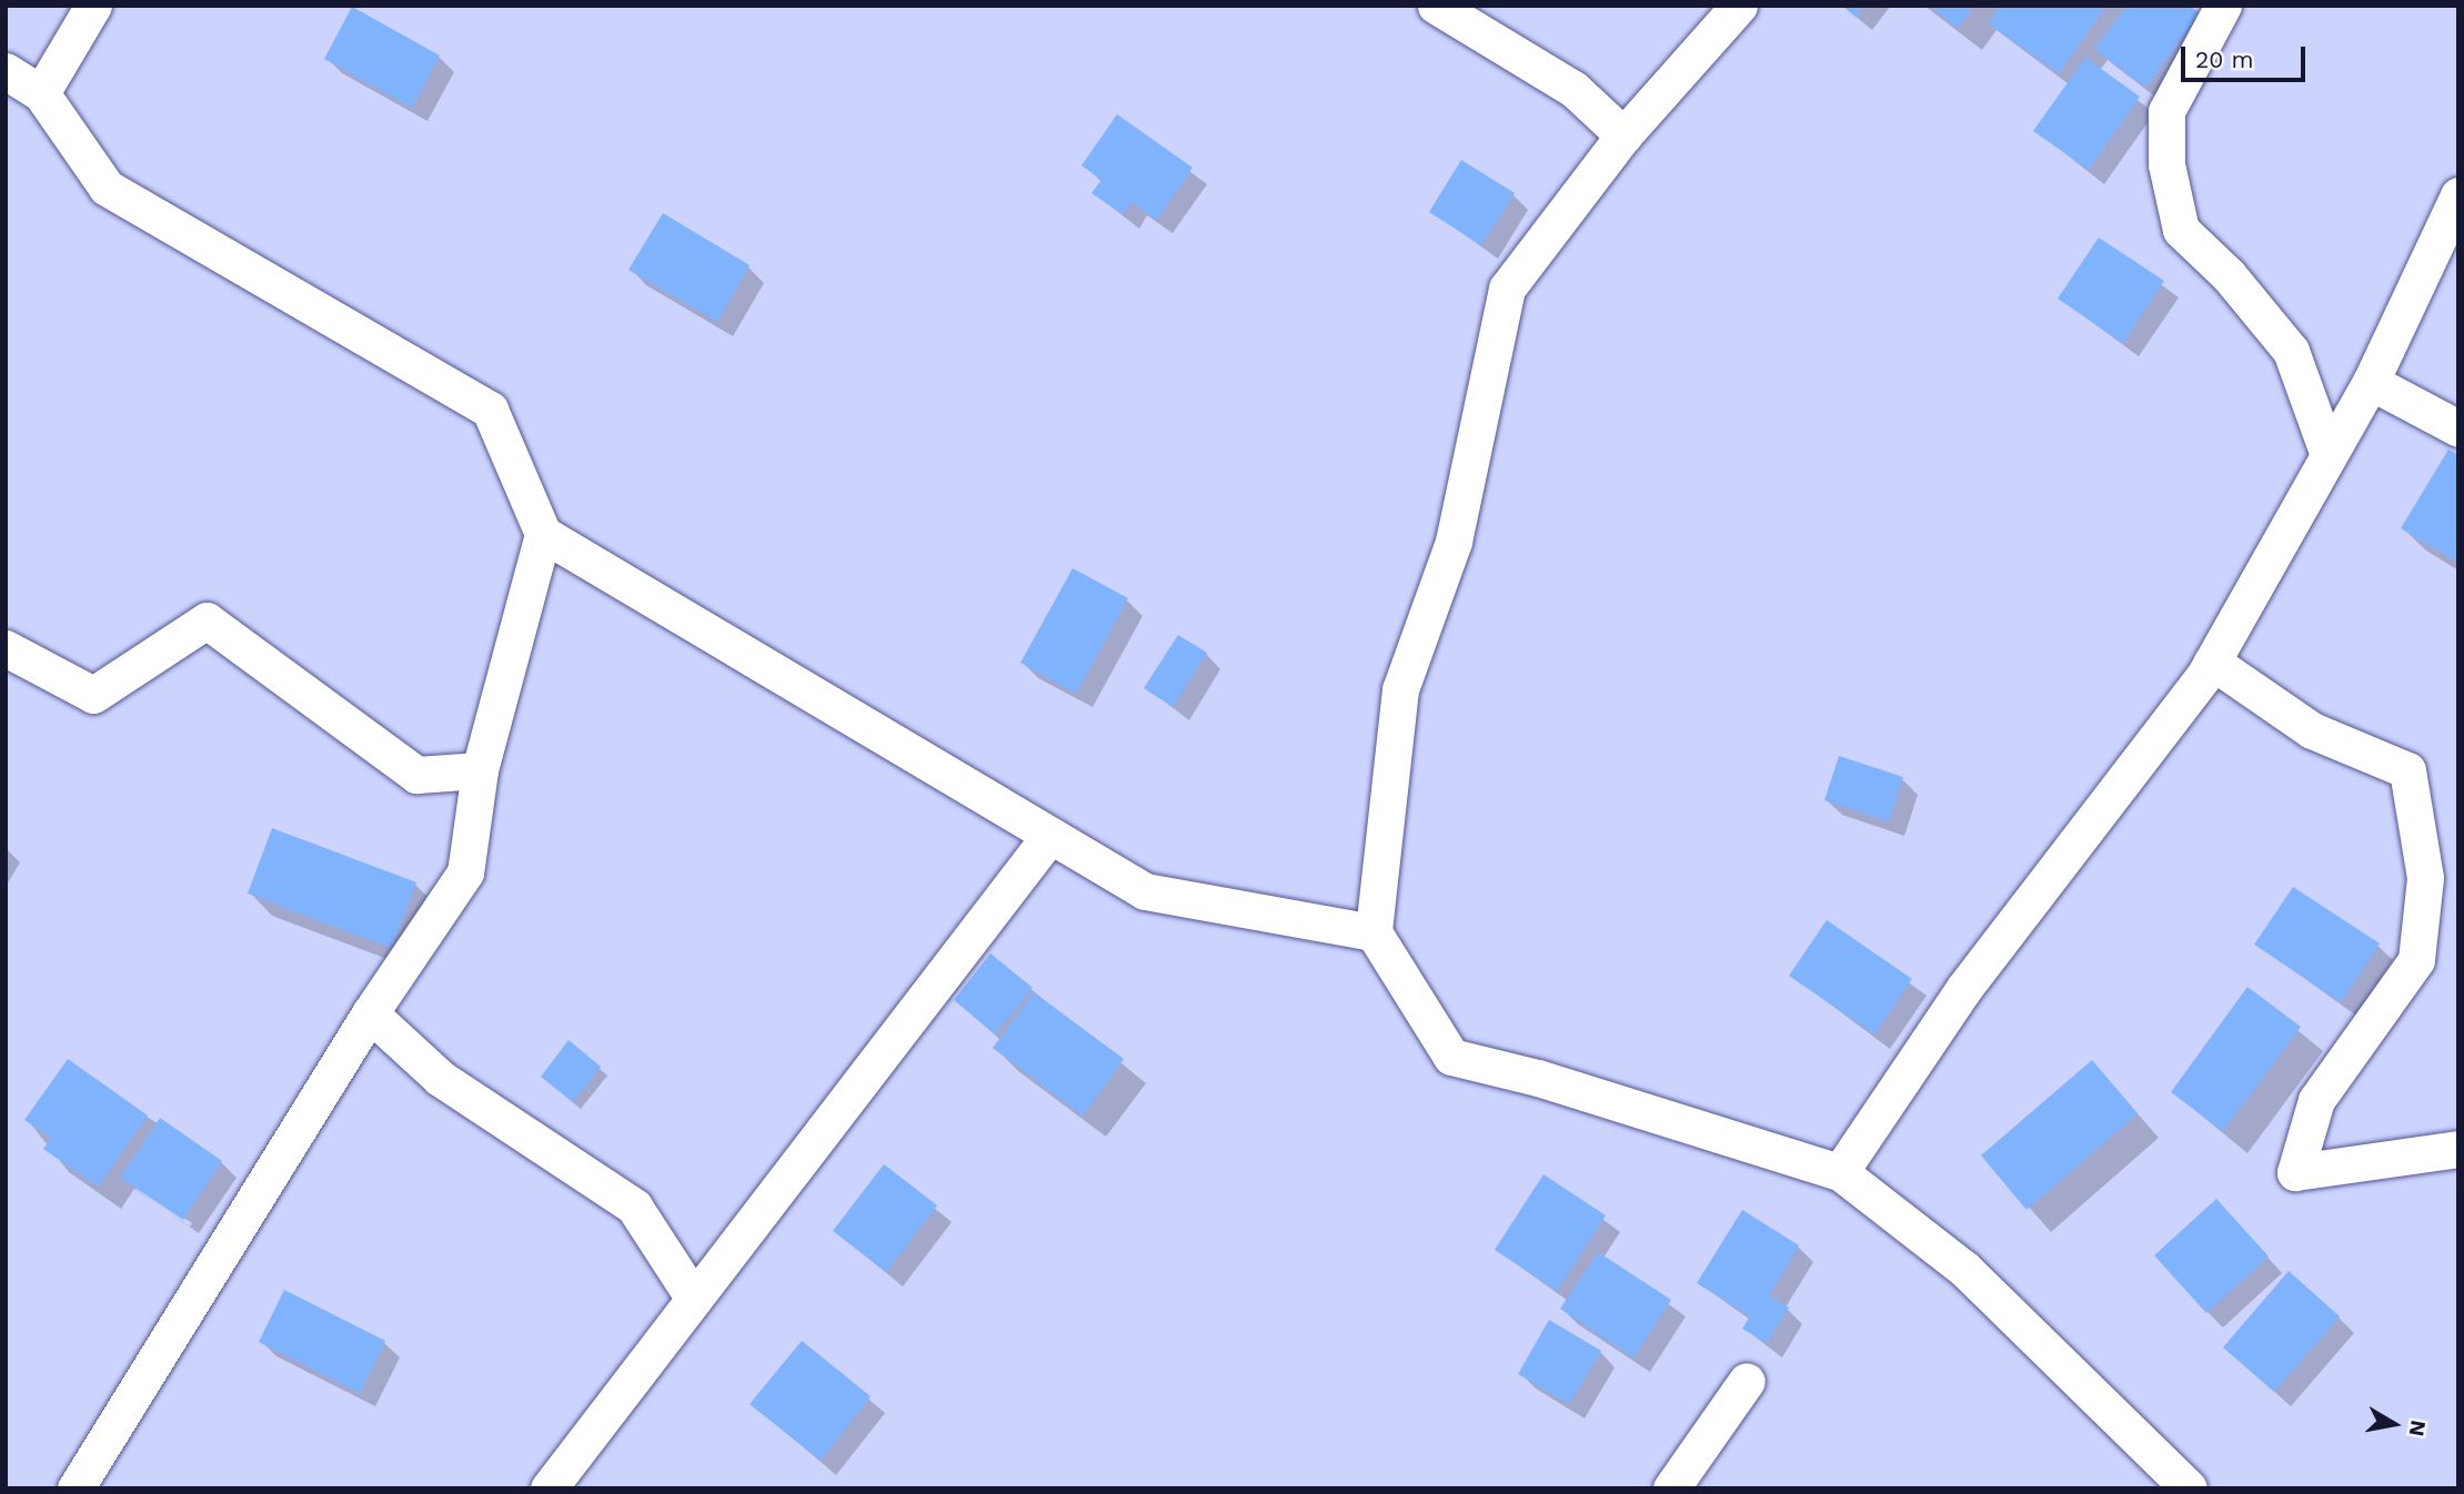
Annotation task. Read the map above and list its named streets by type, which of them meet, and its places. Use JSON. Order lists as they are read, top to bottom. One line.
{"scale_bar":"20 m","north":"right"}
